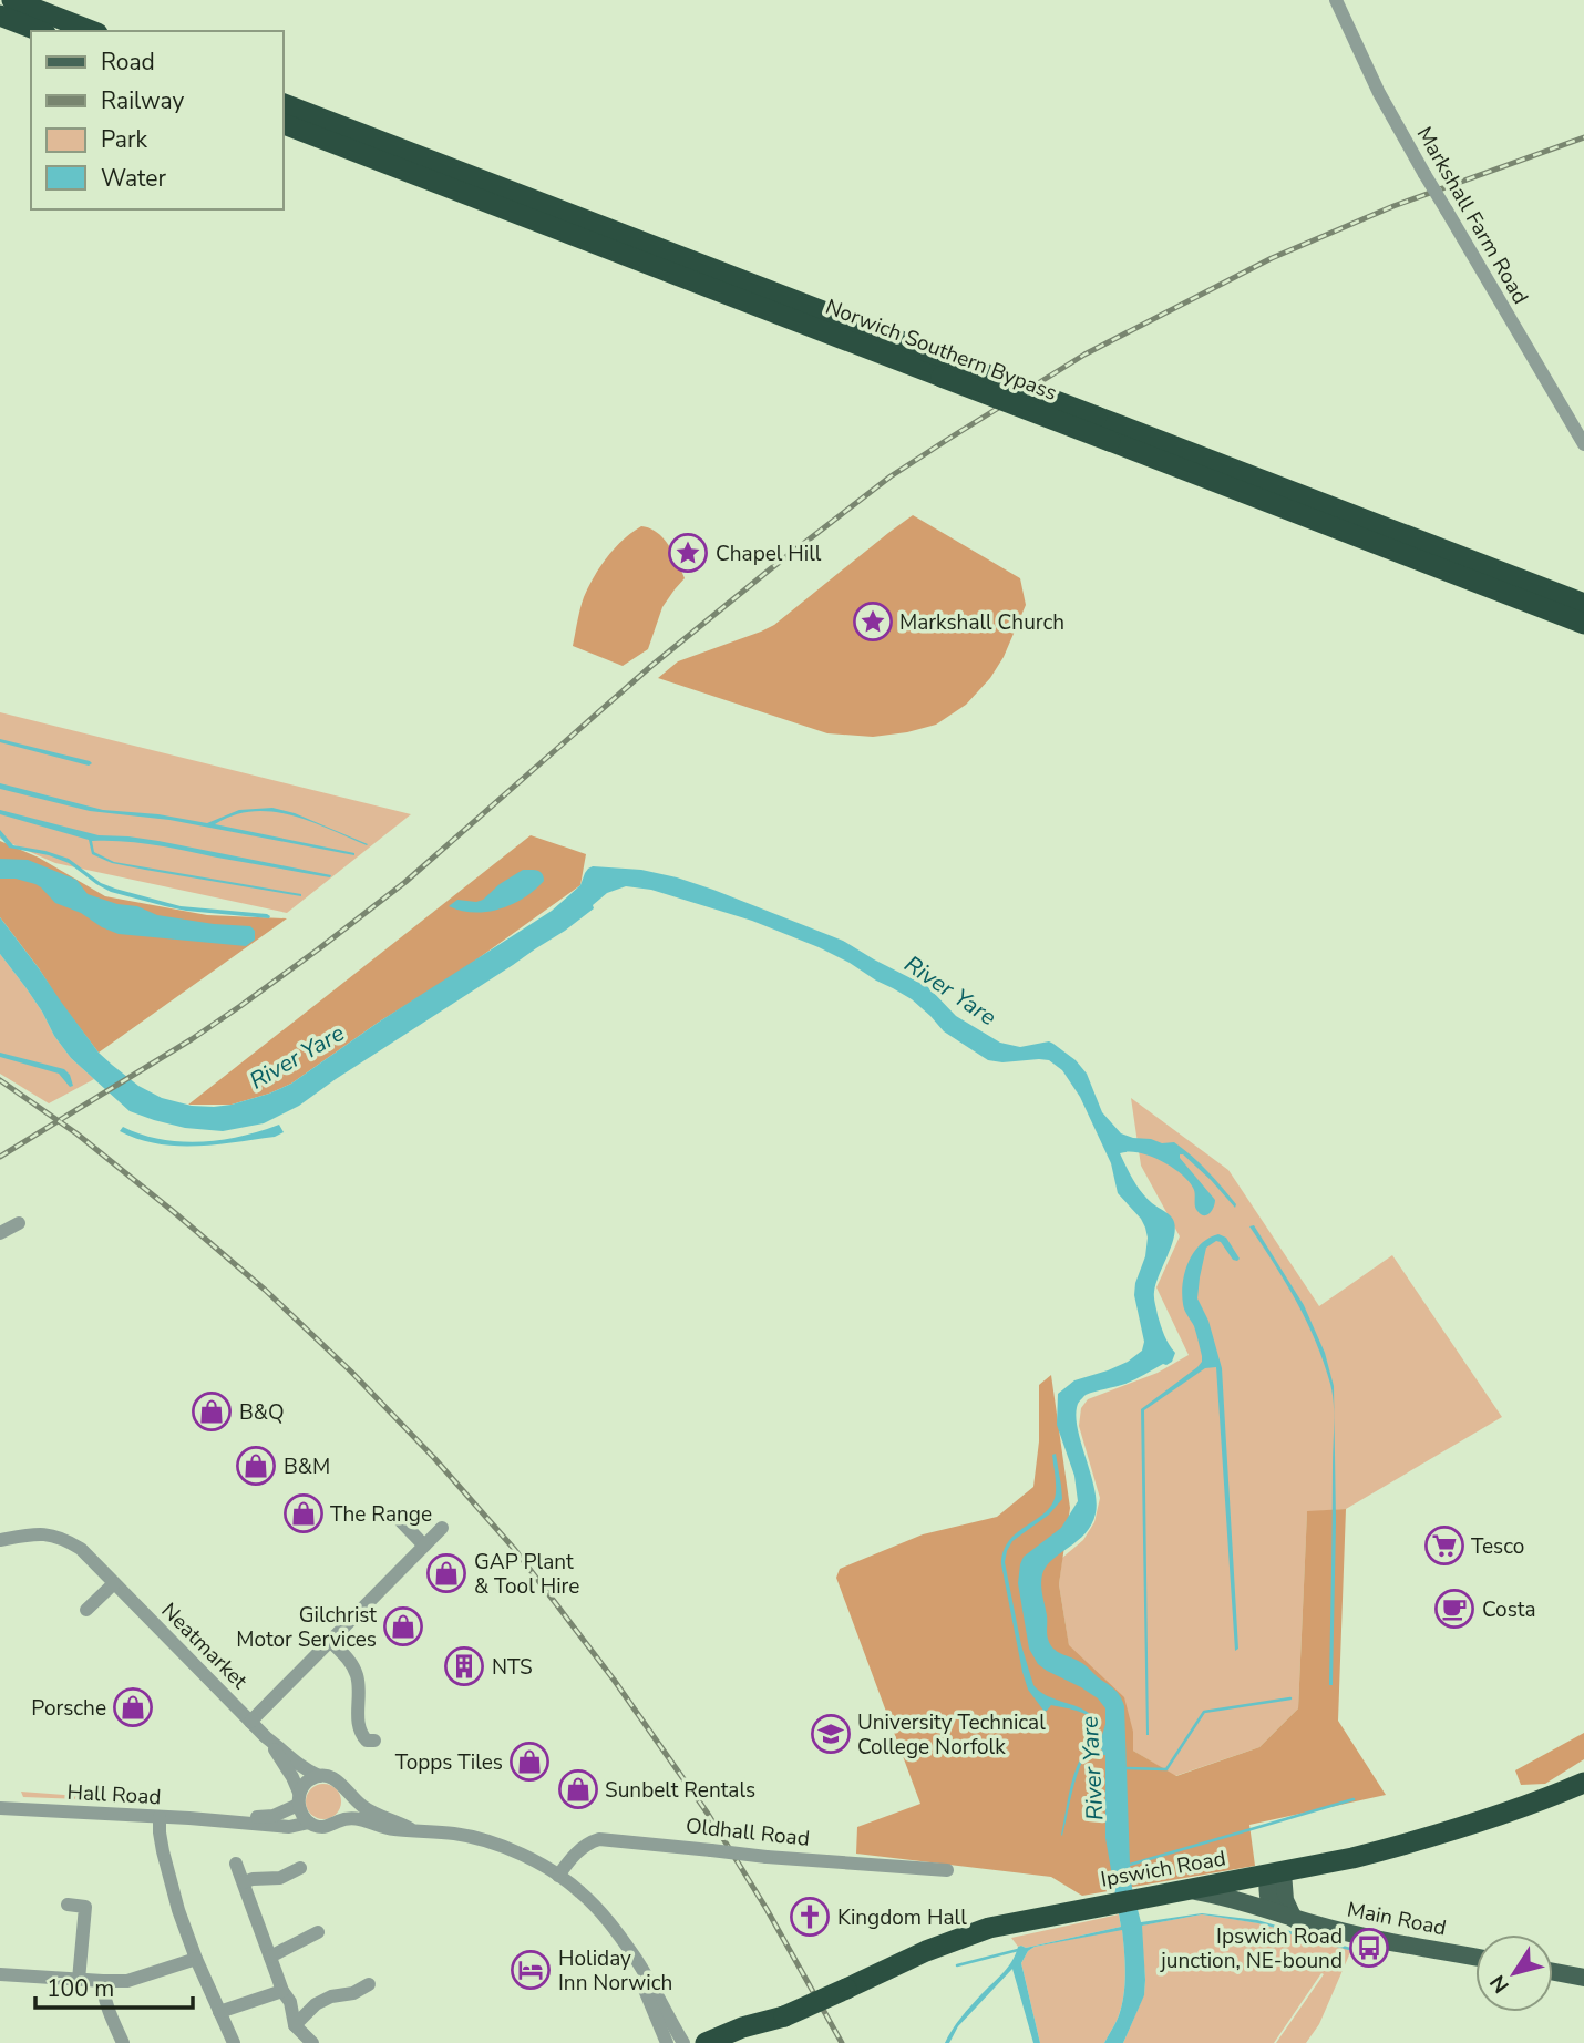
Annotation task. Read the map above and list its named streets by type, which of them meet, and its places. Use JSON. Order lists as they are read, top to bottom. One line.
{"streets":{"highway":["Norwich Southern Bypass","Ipswich Road"],"main road":["Main Road"],"street":["Markshall Farm Road","Neatmarket","Hall Road","Oldhall Road"]},"crossings":[["Neatmarket","Hall Road"],["Hall Road","Oldhall Road"],["Ipswich Road","Main Road"]],"water":["River Yare"],"places":{"place":["Chapel Hill","Markshall Church"],"shop":["B&Q","B&M","The Range","GAP Plant & Tool Hire","Gilchrist Motor Services","Porsche","Topps Tiles","Sunbelt Rentals"],"supermarket":["Tesco"],"cafe":["Costa"],"building":["NTS"],"school or university":["University Technical College Norfolk"],"church":["Kingdom Hall"],"bus stop":["Ipswich Road junction, NE-bound"],"hotel":["Holiday Inn Norwich"]},"legend":["Road","Railway","Park","Water"],"scale_bar":"100 m","north":"bottom left"}
